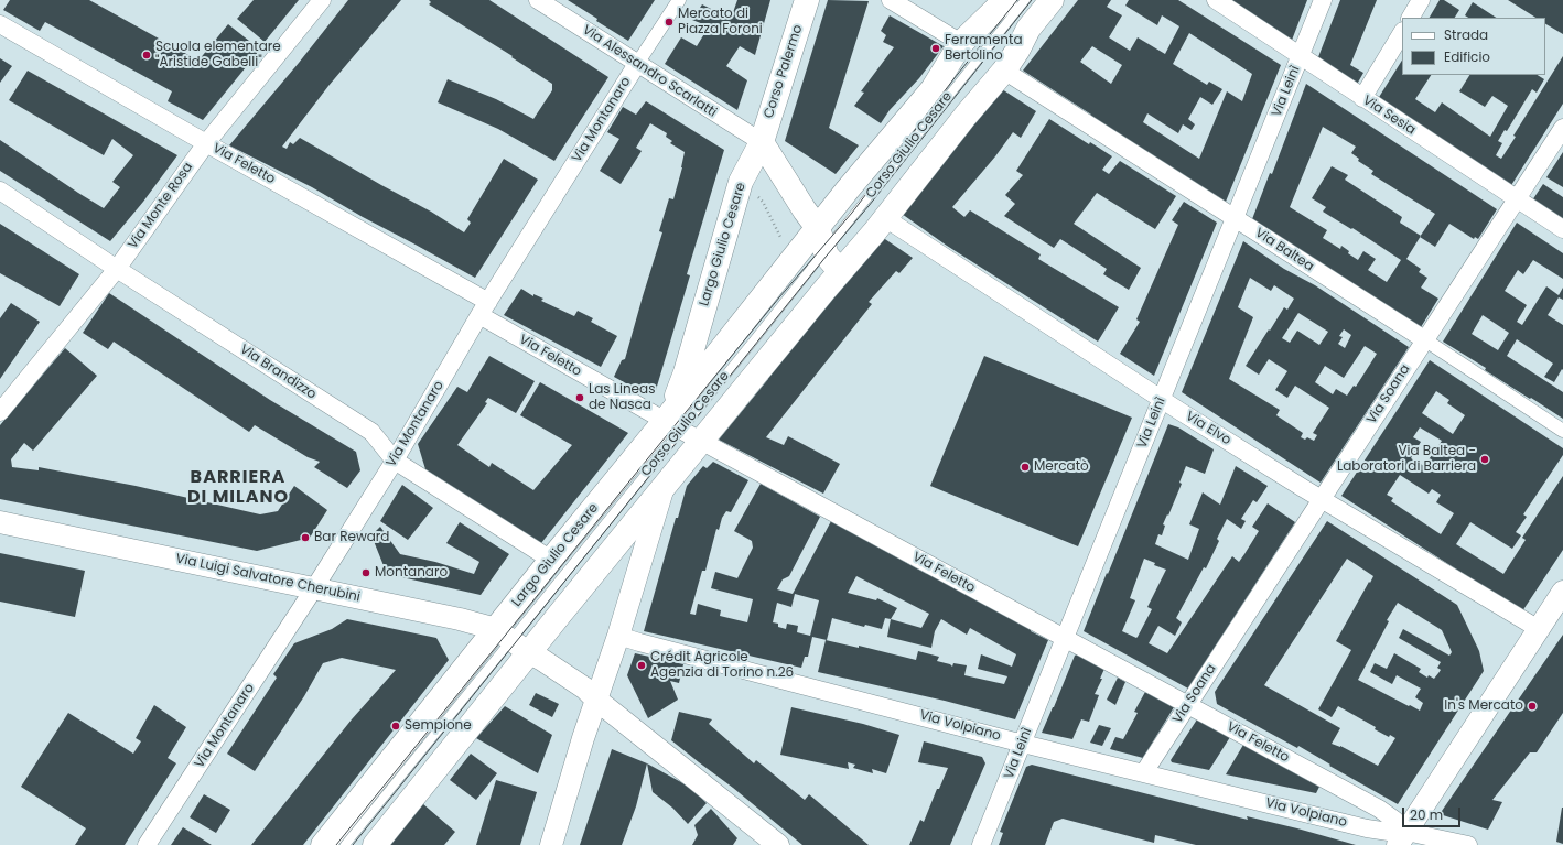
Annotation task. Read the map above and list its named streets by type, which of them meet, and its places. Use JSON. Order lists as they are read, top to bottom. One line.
{"streets":{"main road":["Corso Palermo","Corso Giulio Cesare","Largo Giulio Cesare"],"street":["Via Alessandro Scarlatti","Via Leinì","Via Sesia","Via Montanaro","Via Feletto","Via Monte Rosa","Via Baltea","Via Brandizzo","Via Soana","Via Elvo","Via Luigi Salvatore Cherubini","Via Volpiano"]},"crossings":[["Via Alessandro Scarlatti","Corso Palermo"],["Via Alessandro Scarlatti","Via Montanaro"],["Via Alessandro Scarlatti","Largo Giulio Cesare"],["Corso Palermo","Largo Giulio Cesare"],["Via Leinì","Via Sesia"],["Via Leinì","Via Feletto"],["Via Leinì","Via Baltea"],["Via Leinì","Via Elvo"],["Via Leinì","Via Volpiano"],["Via Sesia","Via Soana"],["Via Montanaro","Via Feletto"],["Via Montanaro","Via Brandizzo"],["Via Montanaro","Via Luigi Salvatore Cherubini"],["Corso Giulio Cesare","Via Feletto"],["Corso Giulio Cesare","Largo Giulio Cesare"],["Corso Giulio Cesare","Via Baltea"],["Corso Giulio Cesare","Via Elvo"],["Corso Giulio Cesare","Via Luigi Salvatore Cherubini"],["Via Feletto","Via Monte Rosa"],["Via Feletto","Largo Giulio Cesare"],["Via Feletto","Via Soana"],["Via Feletto","Via Volpiano"],["Via Monte Rosa","Via Brandizzo"],["Largo Giulio Cesare","Via Brandizzo"],["Largo Giulio Cesare","Via Elvo"],["Largo Giulio Cesare","Via Luigi Salvatore Cherubini"],["Largo Giulio Cesare","Via Volpiano"],["Via Baltea","Via Soana"],["Via Soana","Via Elvo"],["Via Soana","Via Volpiano"]],"districts":["BARRIERA DI MILANO"],"places":["Mercato di Piazza Foroni","Ferramenta Bertolino","Scuola elementare \"Aristide Gabelli\"","Las Lineas de Nasca","Via Baltea - Laboratori di Barriera","Mercatò","Bar Reward","Montanaro","Crédit Agricole Agenzia di Torino n.26","In's Mercato","Sempione"],"legend":["Strada","Edificio"],"scale_bar":"20 m"}
